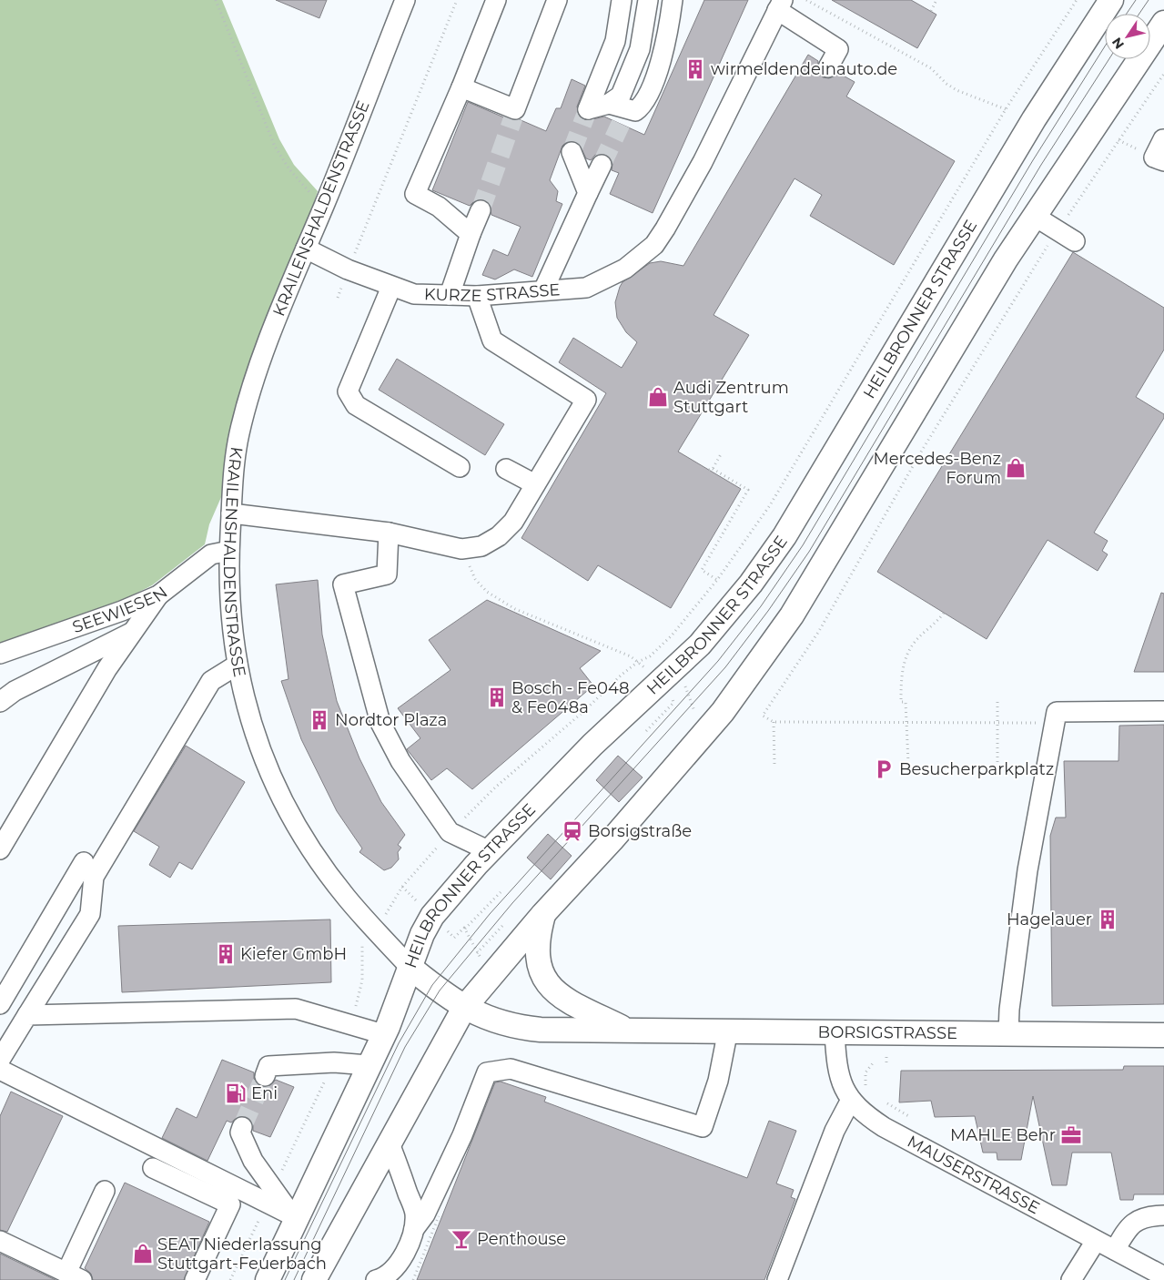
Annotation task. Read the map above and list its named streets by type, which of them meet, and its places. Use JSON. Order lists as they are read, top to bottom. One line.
{"streets":{"main road":["HEILBRONNER STRASSE","BORSIGSTRASSE"],"street":["KRAILENSHALDENSTRASSE","KURZE STRASSE","SEEWIESEN","MAUSERSTRASSE"]},"crossings":[["KRAILENSHALDENSTRASSE","KURZE STRASSE"],["KRAILENSHALDENSTRASSE","HEILBRONNER STRASSE"],["KRAILENSHALDENSTRASSE","SEEWIESEN"],["KRAILENSHALDENSTRASSE","BORSIGSTRASSE"],["HEILBRONNER STRASSE","BORSIGSTRASSE"],["BORSIGSTRASSE","MAUSERSTRASSE"]],"places":{"building":["wirmeldendeinauto.de","Bosch - Fe048 & Fe048a","Nordtor Plaza","Hagelauer","Kiefer GmbH"],"shop":["Audi Zentrum Stuttgart","Mercedes-Benz Forum","SEAT Niederlassung Stuttgart-Feuerbach"],"parking":["Besucherparkplatz"],"station":["Borsigstraße"],"fuel station":["Eni"],"office":["MAHLE Behr"],"bar":["Penthouse"]},"north":"bottom left"}
